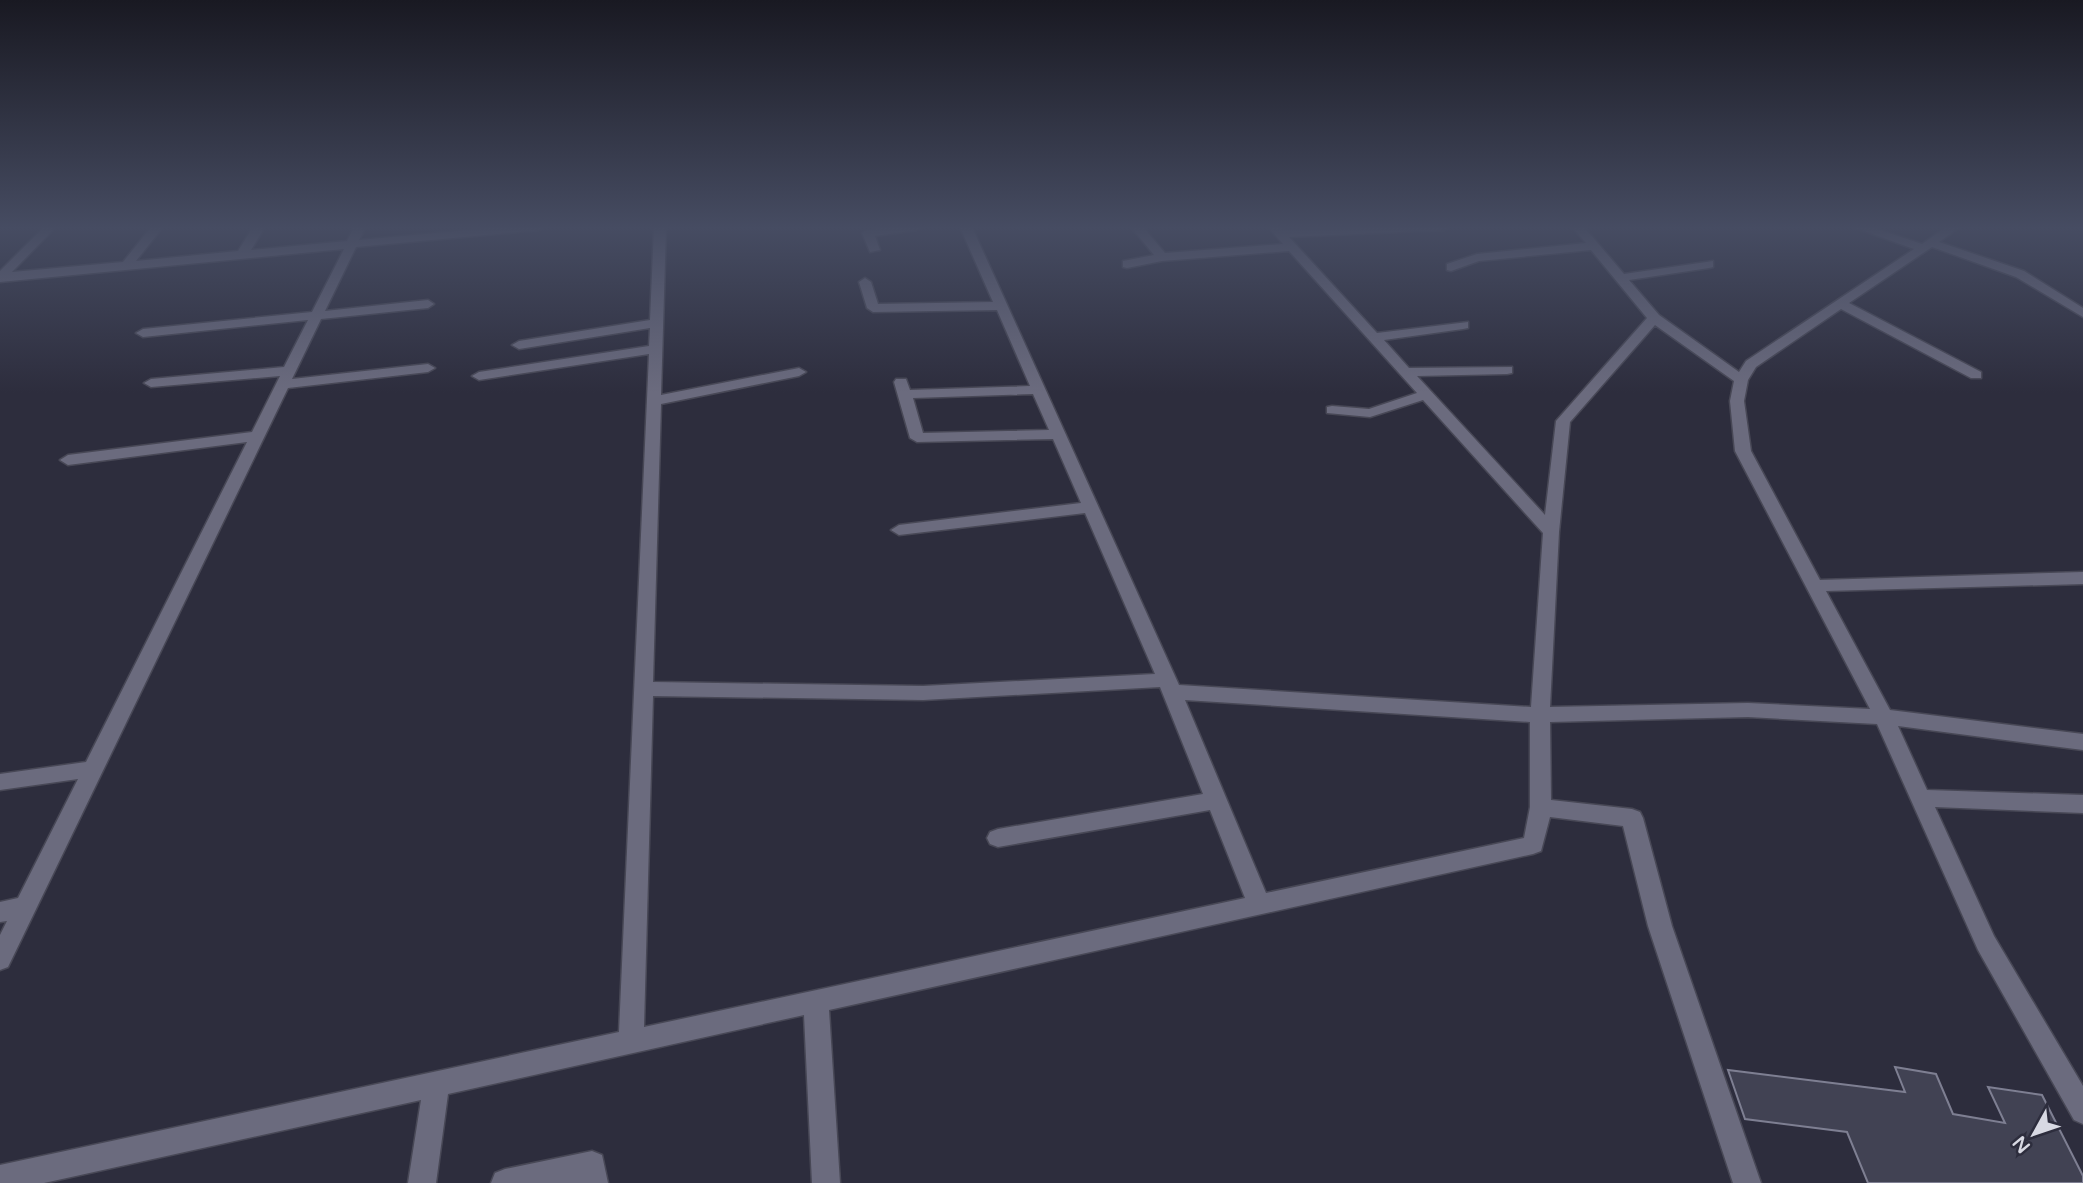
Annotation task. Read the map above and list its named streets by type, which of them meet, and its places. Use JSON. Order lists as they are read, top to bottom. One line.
{"north":"bottom left"}
